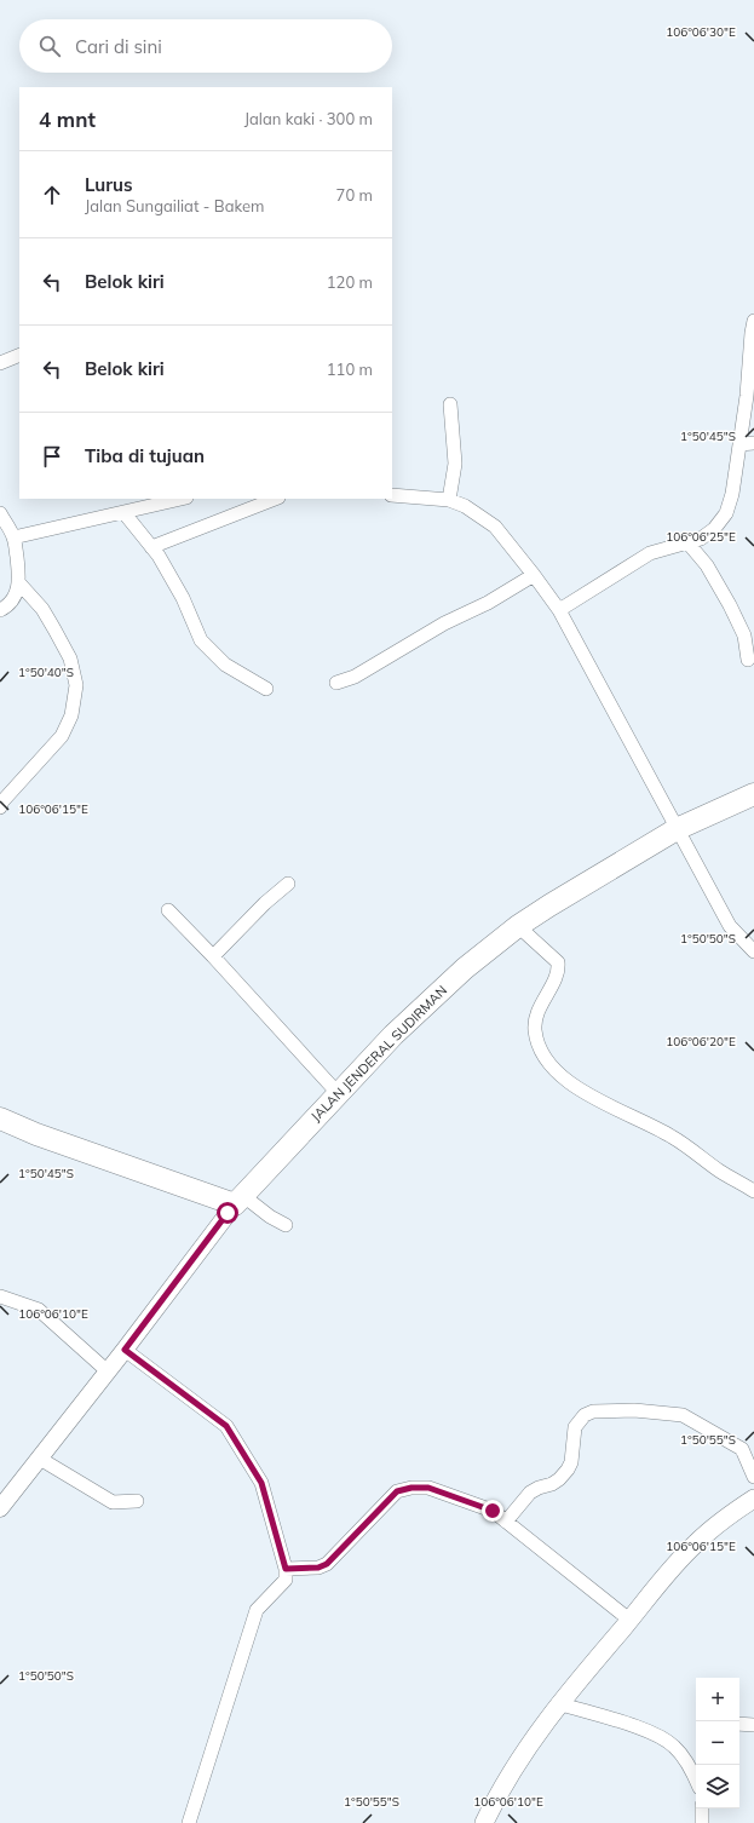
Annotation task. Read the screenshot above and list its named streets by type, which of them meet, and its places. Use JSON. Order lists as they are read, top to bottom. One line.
{"streets":{"highway":["JALAN JENDERAL SUDIRMAN"]},"page":{"search":"Cari di sini","heading":["4 mnt","Jalan kaki · 300 m"],"list":[["Lurus","Jalan Sungailiat - Bakem","70 m"],["Belok kiri","120 m"],["Belok kiri","110 m"],"Tiba di tujuan"],"map_buttons":["+","−"]},"coordinates":["106°06'30\"E","1°50'45\"S","106°06'25\"E","1°50'40\"S","106°06'15\"E","1°50'50\"S","106°06'20\"E","106°06'10\"E","1°50'55\"S"]}
